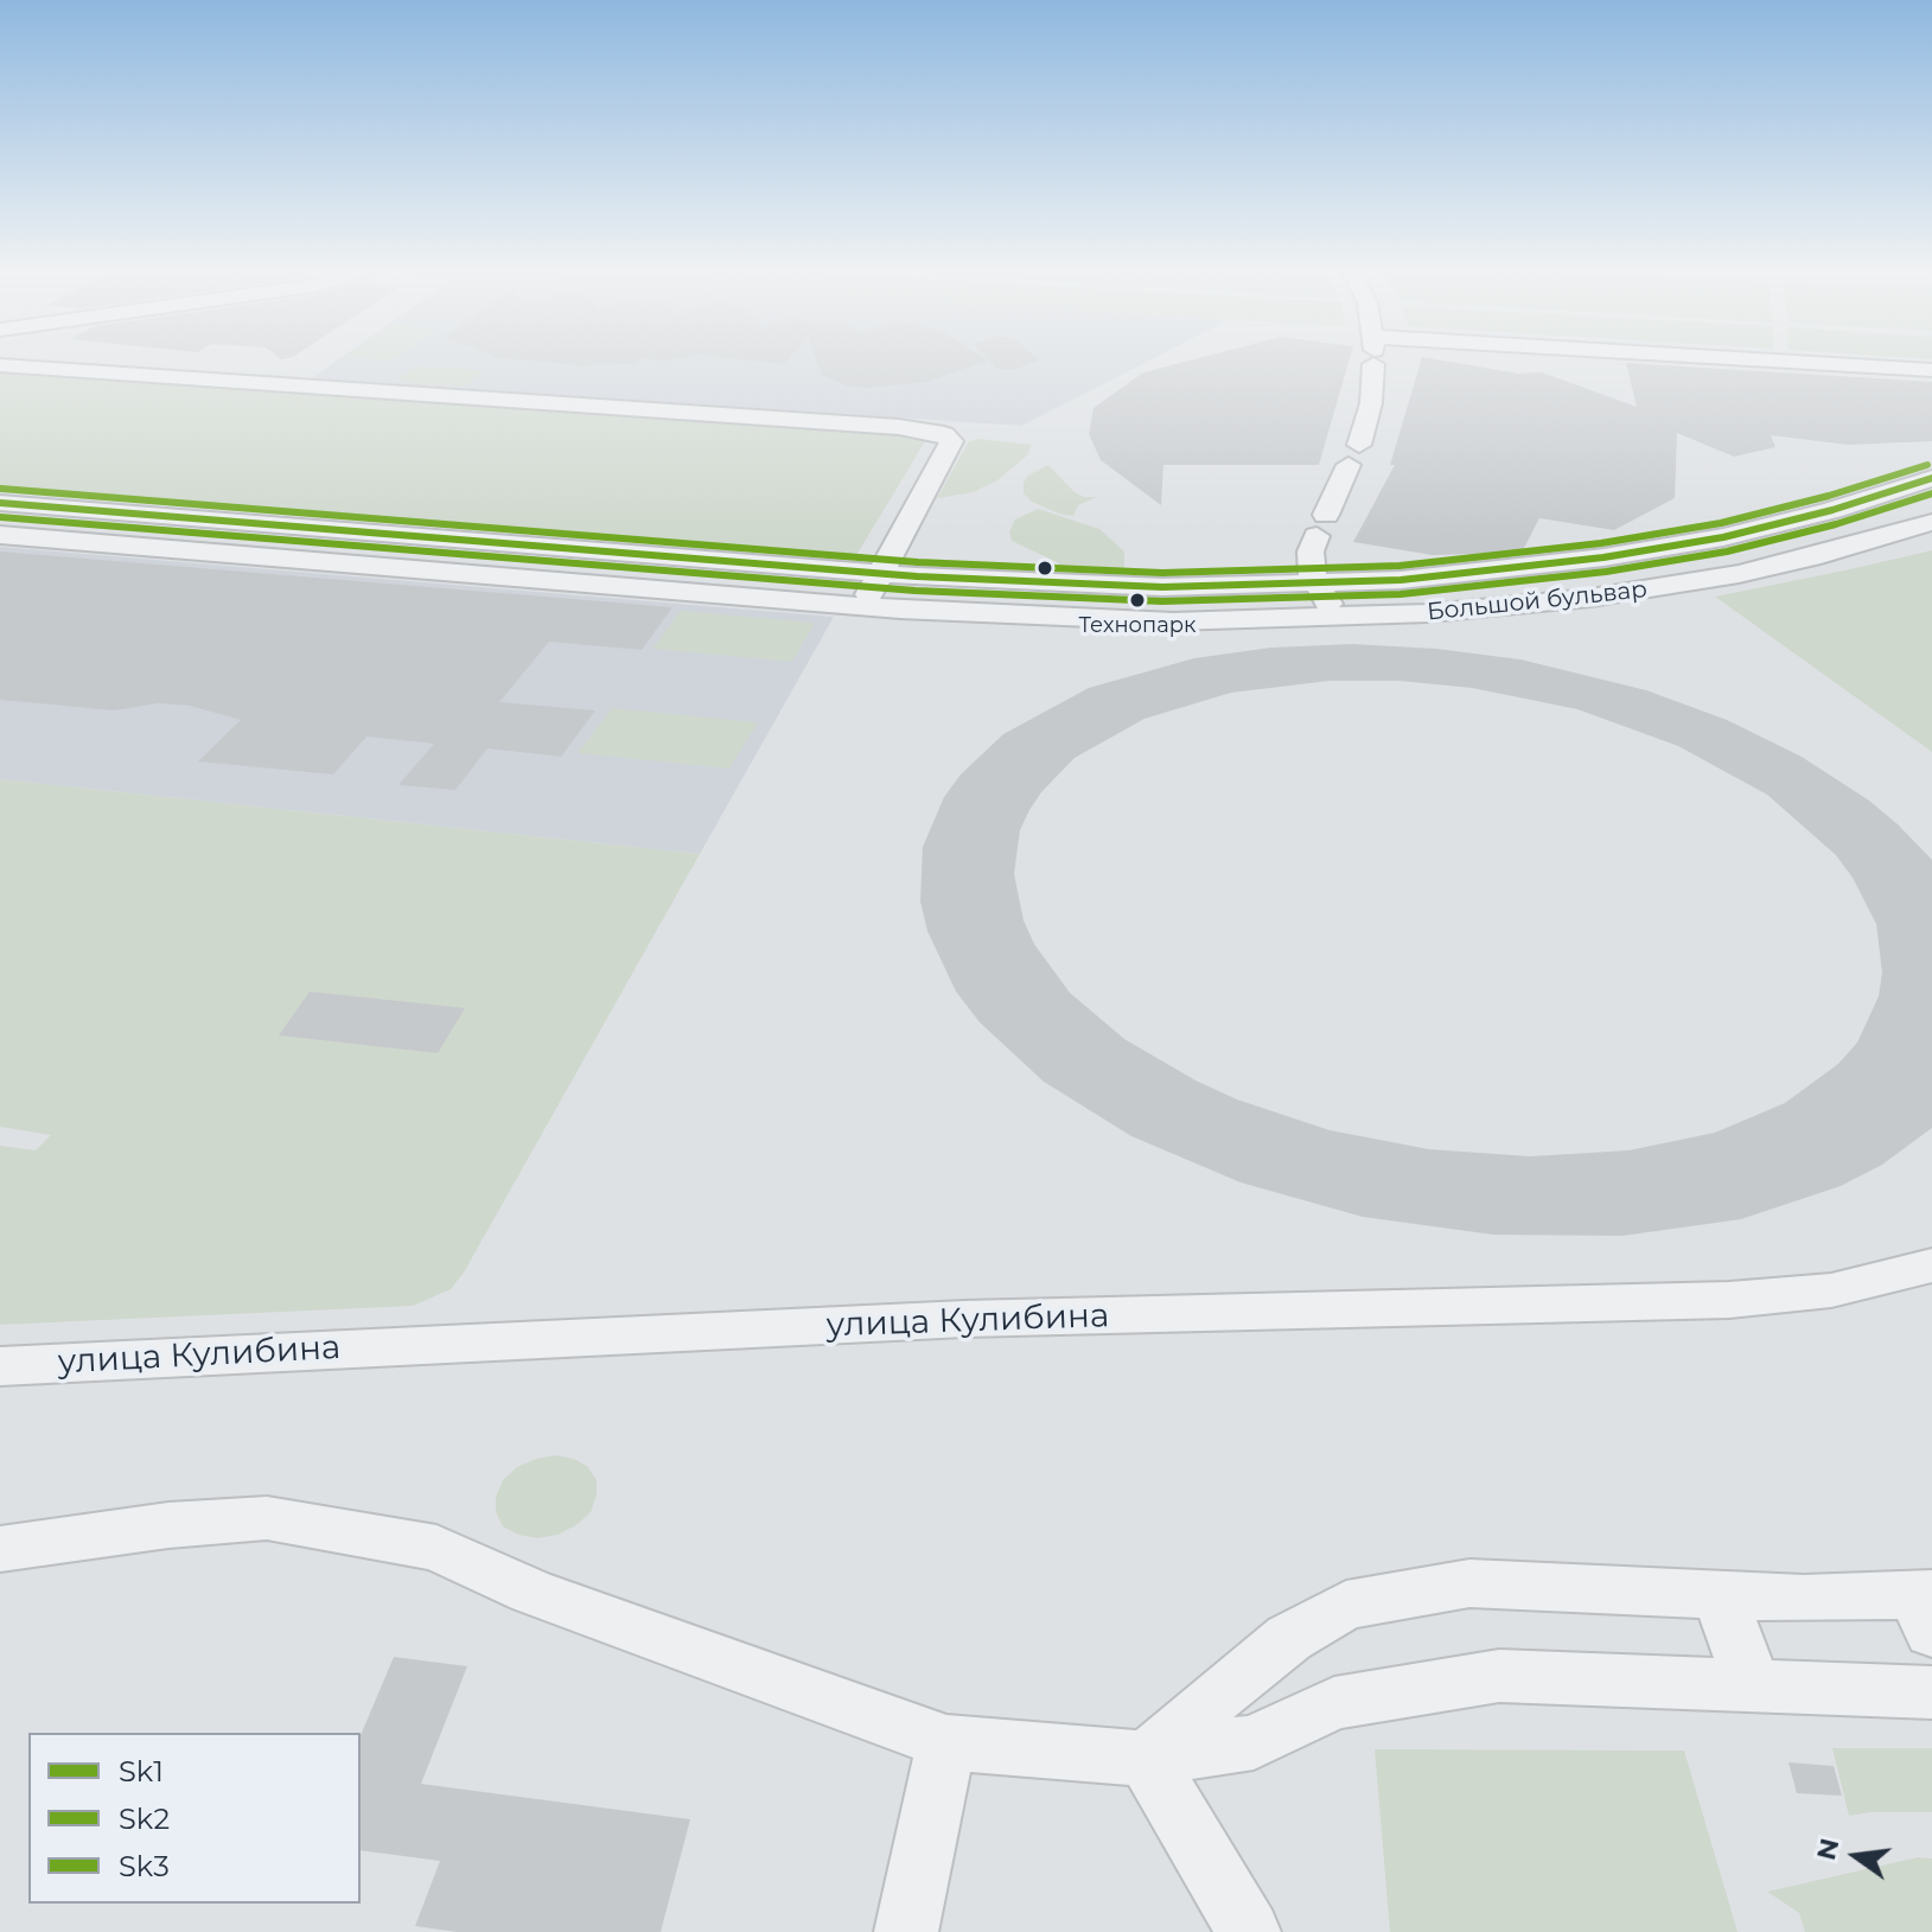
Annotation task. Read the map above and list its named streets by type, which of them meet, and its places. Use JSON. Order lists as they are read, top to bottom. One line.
{"streets":{"street":["Большой бульвар","улица Кулибина"]},"places":["Технопарк"],"lines":["transit line Sk3","transit line Sk1","transit line Sk2"],"legend":["Sk1","Sk2","Sk3"],"north":"left"}
